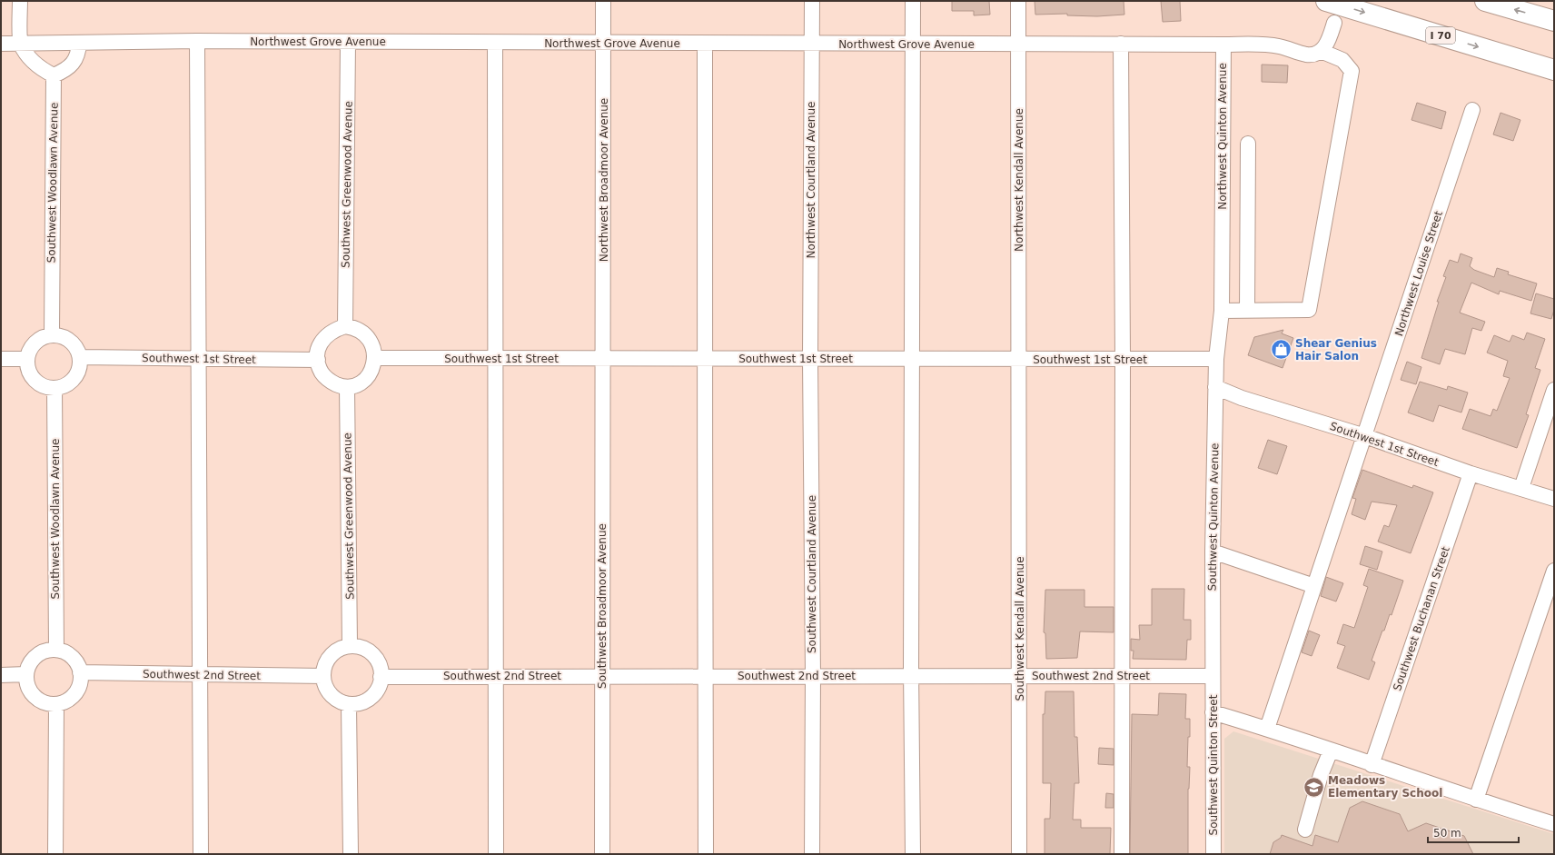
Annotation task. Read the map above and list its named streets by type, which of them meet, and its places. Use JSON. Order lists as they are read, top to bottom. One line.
{"streets":{"highway":["I 70"],"street":["Northwest Grove Avenue","Northwest Quinton Avenue","Northwest Broadmoor Avenue","Northwest Courtland Avenue","Northwest Kendall Avenue","Southwest Woodlawn Avenue","Southwest Greenwood Avenue","Northwest Louise Street","Southwest 1st Street","Southwest Quinton Avenue","Southwest Courtland Avenue","Southwest Broadmoor Avenue","Southwest Buchanan Street","Southwest Kendall Avenue","Southwest 2nd Street","Southwest Quinton Street"]},"crossings":[["Northwest Grove Avenue","Northwest Quinton Avenue"],["Northwest Grove Avenue","Northwest Broadmoor Avenue"],["Northwest Grove Avenue","Northwest Courtland Avenue"],["Northwest Grove Avenue","Northwest Kendall Avenue"],["Northwest Grove Avenue","Southwest Greenwood Avenue"],["Northwest Quinton Avenue","Southwest 1st Street"],["Northwest Quinton Avenue","Southwest Quinton Avenue"],["Northwest Broadmoor Avenue","Southwest 1st Street"],["Northwest Broadmoor Avenue","Southwest Broadmoor Avenue"],["Northwest Courtland Avenue","Southwest 1st Street"],["Northwest Courtland Avenue","Southwest Courtland Avenue"],["Northwest Kendall Avenue","Southwest 1st Street"],["Northwest Kendall Avenue","Southwest Kendall Avenue"],["Southwest Woodlawn Avenue","Southwest 1st Street"],["Southwest Woodlawn Avenue","Southwest 2nd Street"],["Southwest Greenwood Avenue","Southwest 1st Street"],["Southwest Greenwood Avenue","Southwest 2nd Street"],["Northwest Louise Street","Southwest 1st Street"],["Southwest 1st Street","Southwest Quinton Avenue"],["Southwest 1st Street","Southwest Courtland Avenue"],["Southwest 1st Street","Southwest Broadmoor Avenue"],["Southwest 1st Street","Southwest Buchanan Street"],["Southwest 1st Street","Southwest Kendall Avenue"],["Southwest Quinton Avenue","Southwest 2nd Street"],["Southwest Quinton Avenue","Southwest Quinton Street"],["Southwest Courtland Avenue","Southwest 2nd Street"],["Southwest Broadmoor Avenue","Southwest 2nd Street"],["Southwest Kendall Avenue","Southwest 2nd Street"],["Southwest 2nd Street","Southwest Quinton Street"]],"places":{"shop":["Shear Genius Hair Salon"],"school or university":["Meadows Elementary School"]},"scale_bar":"50 m"}
